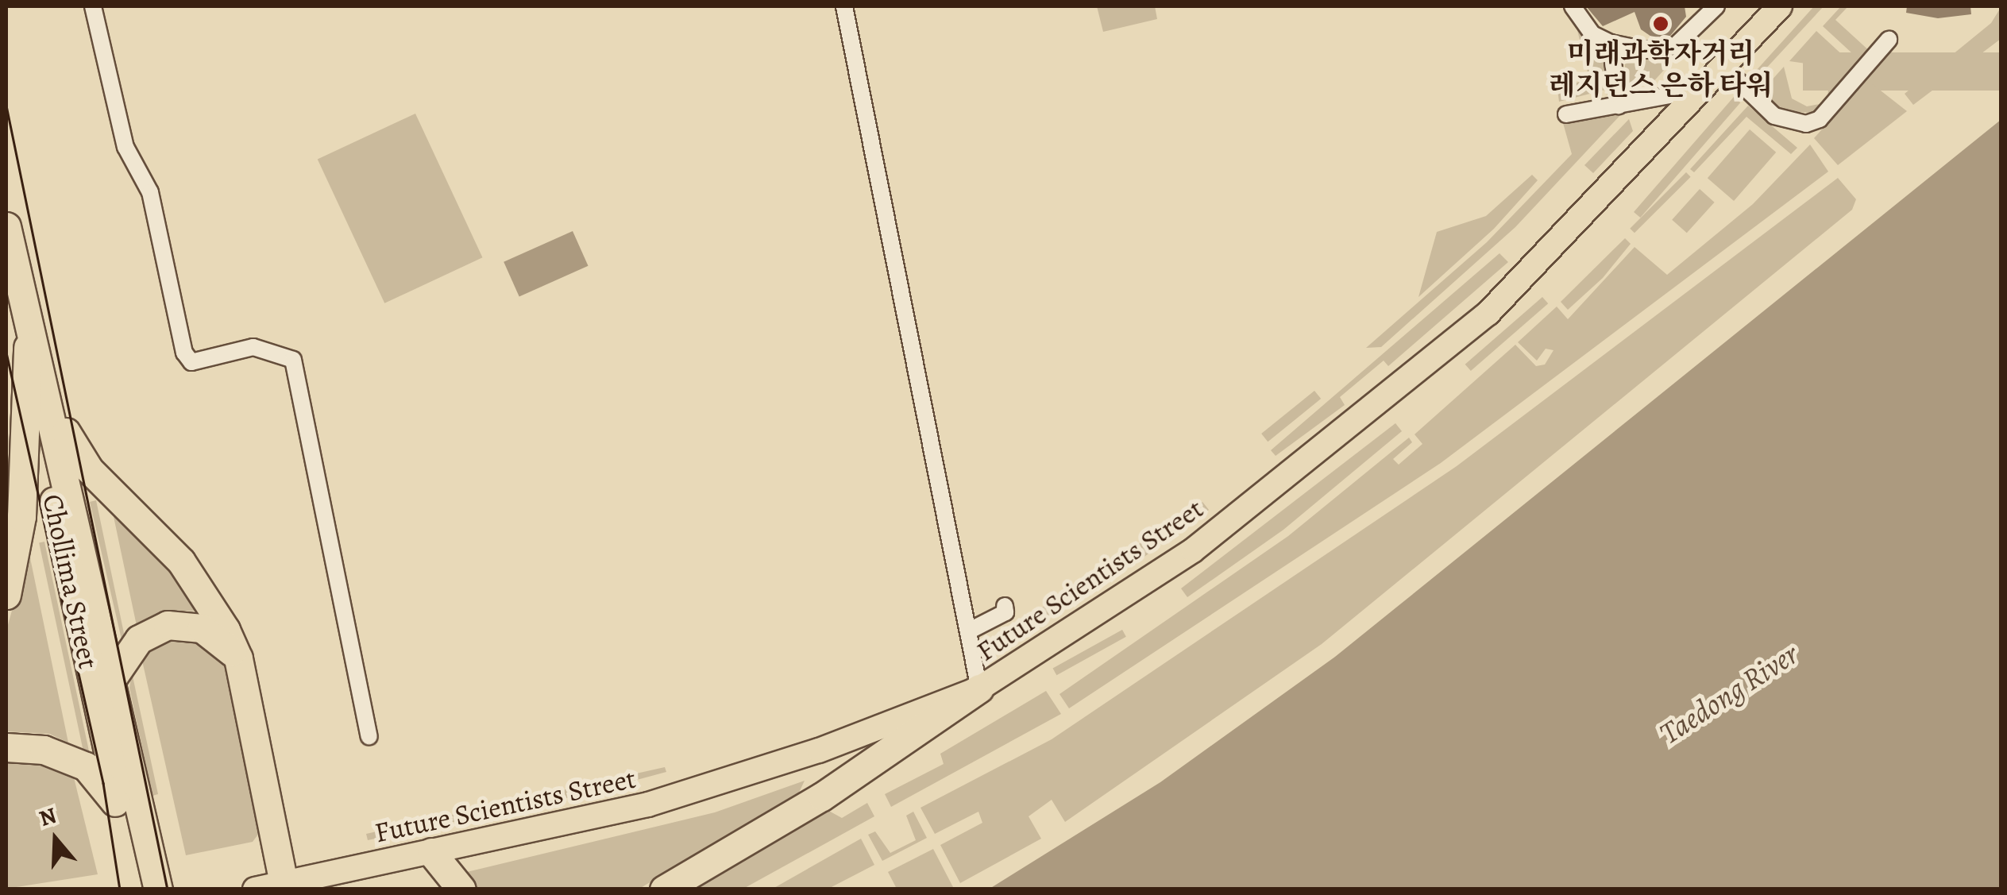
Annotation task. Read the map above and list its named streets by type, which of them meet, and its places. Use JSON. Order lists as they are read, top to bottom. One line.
{"streets":{"highway":["Chollima Street"],"main road":["Future Scientists Street"]},"water":["Taedong River"],"places":["미래과학자거리 레지던스 은하 타워"],"north":"top"}
